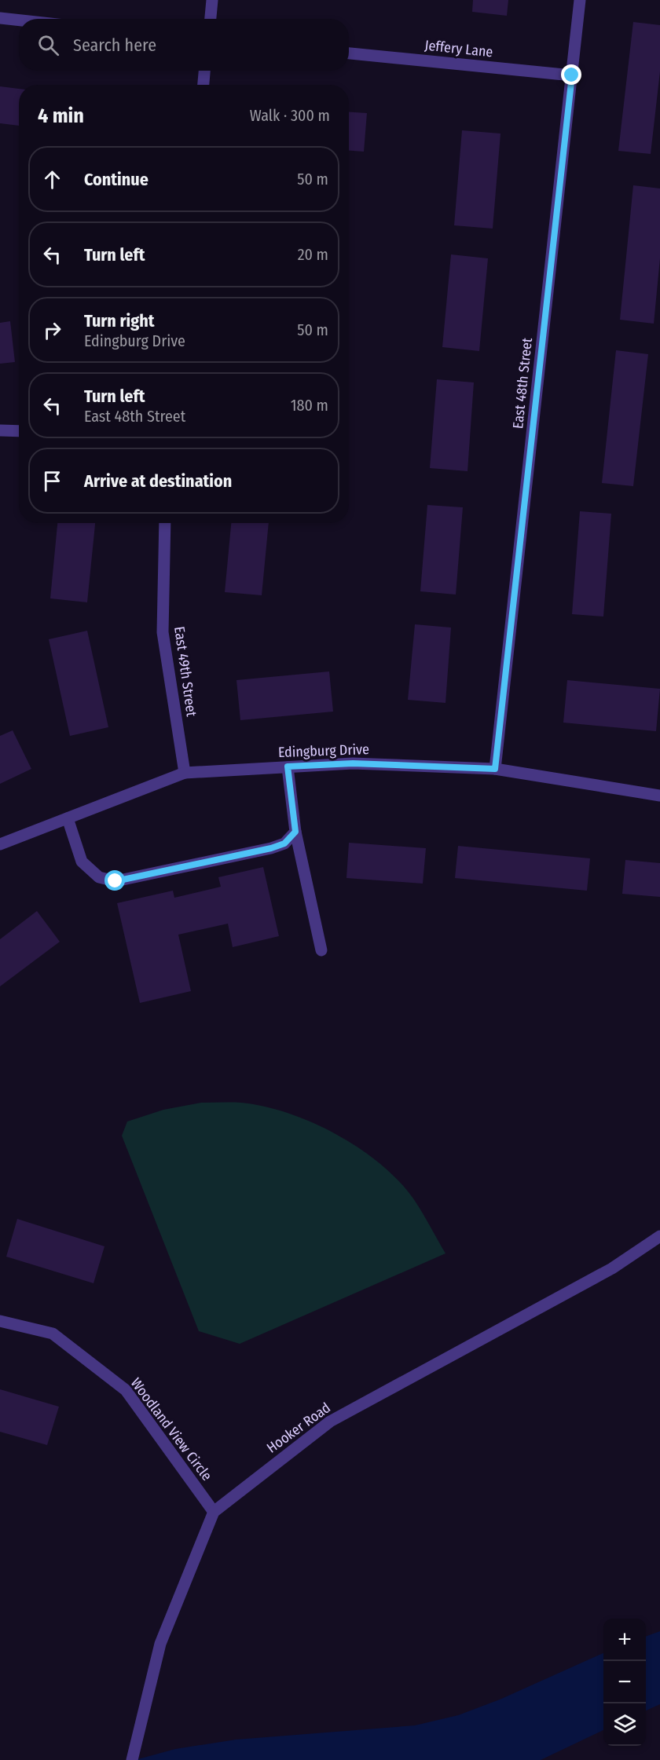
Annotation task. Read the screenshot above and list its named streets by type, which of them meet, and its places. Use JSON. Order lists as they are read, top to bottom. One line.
{"streets":{"street":["Jeffery Lane","East 48th Street","East 49th Street","Edingburg Drive","Hooker Road","Woodland View Circle"]},"crossings":[["Jeffery Lane","East 48th Street"],["East 48th Street","Edingburg Drive"],["East 49th Street","Edingburg Drive"],["Hooker Road","Woodland View Circle"]],"page":{"search":"Search here","heading":["4 min","Walk · 300 m"],"list":[["Continue","50 m"],["Turn left","20 m"],["Turn right","Edingburg Drive","50 m"],["Turn left","East 48th Street","180 m"],"Arrive at destination"],"map_buttons":["+","−"]}}
